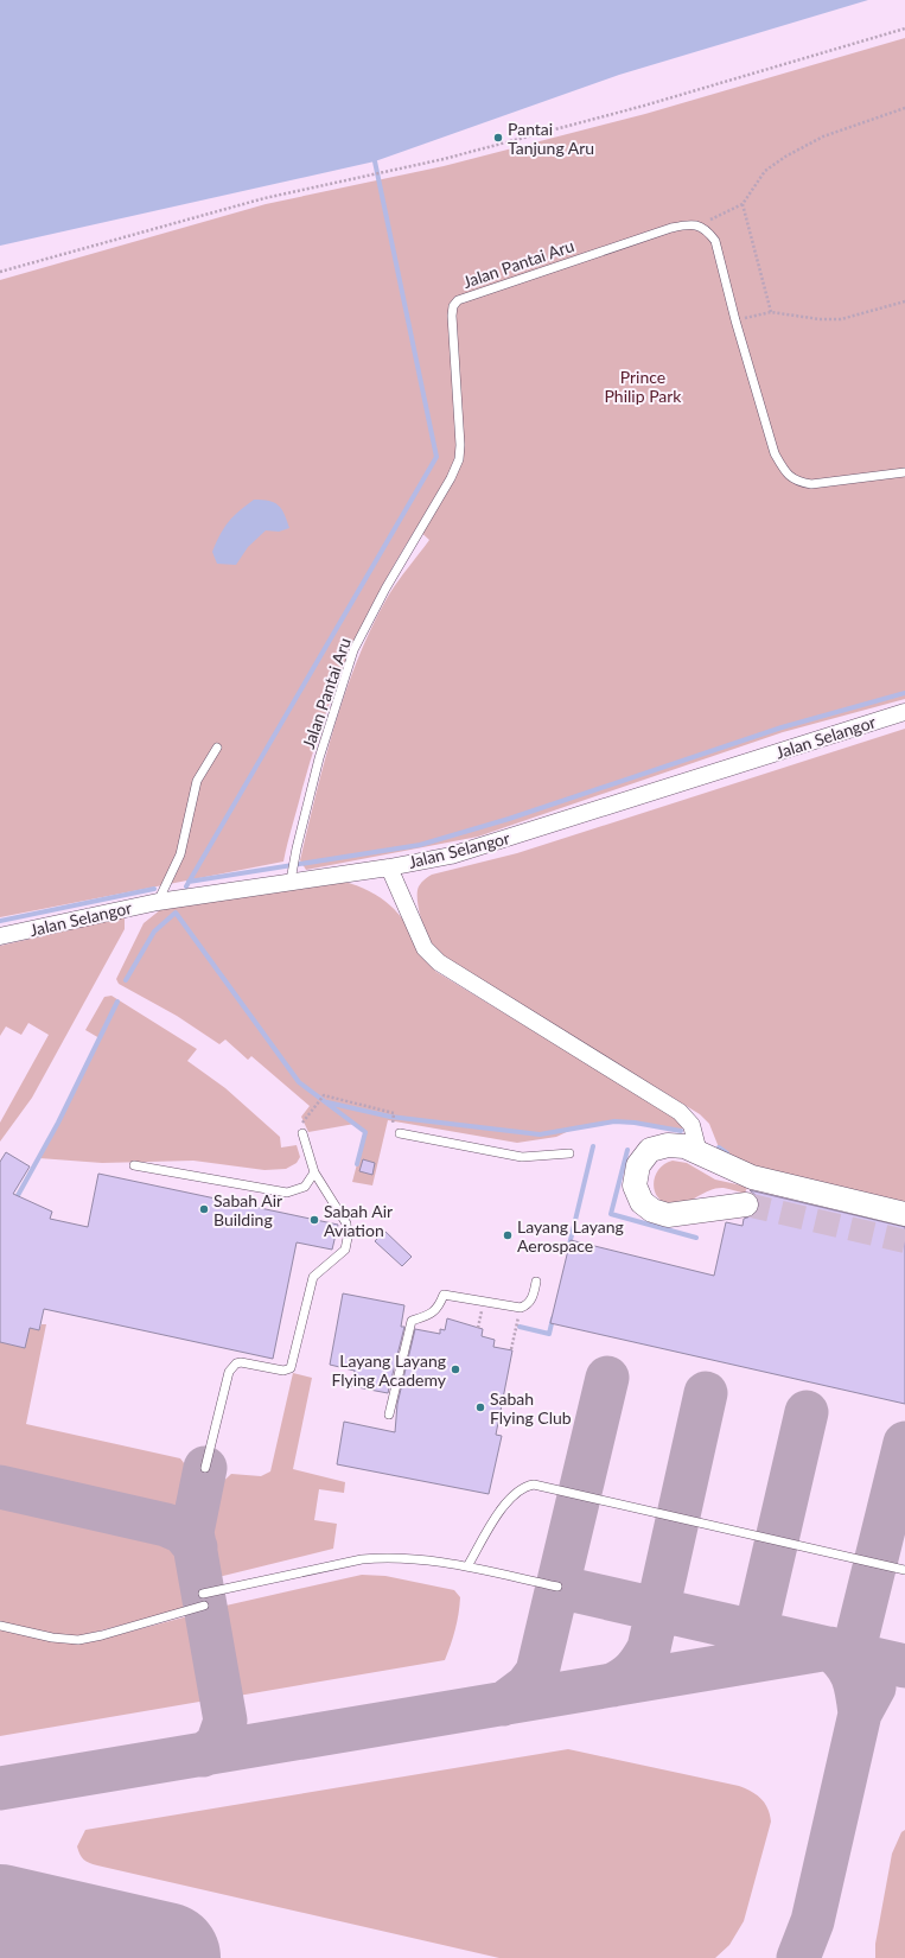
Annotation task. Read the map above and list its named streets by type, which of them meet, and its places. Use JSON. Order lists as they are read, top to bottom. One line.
{"streets":{"street":["Jalan Selangor"],"lane":["Jalan Pantai Aru"]},"crossings":[["Jalan Pantai Aru","Jalan Selangor"]],"parks":["Prince Philip Park"],"places":["Pantai Tanjung Aru","Sabah Air Building","Sabah Air Aviation","Layang Layang Aerospace","Layang Layang Flying Academy","Sabah Flying Club"]}
